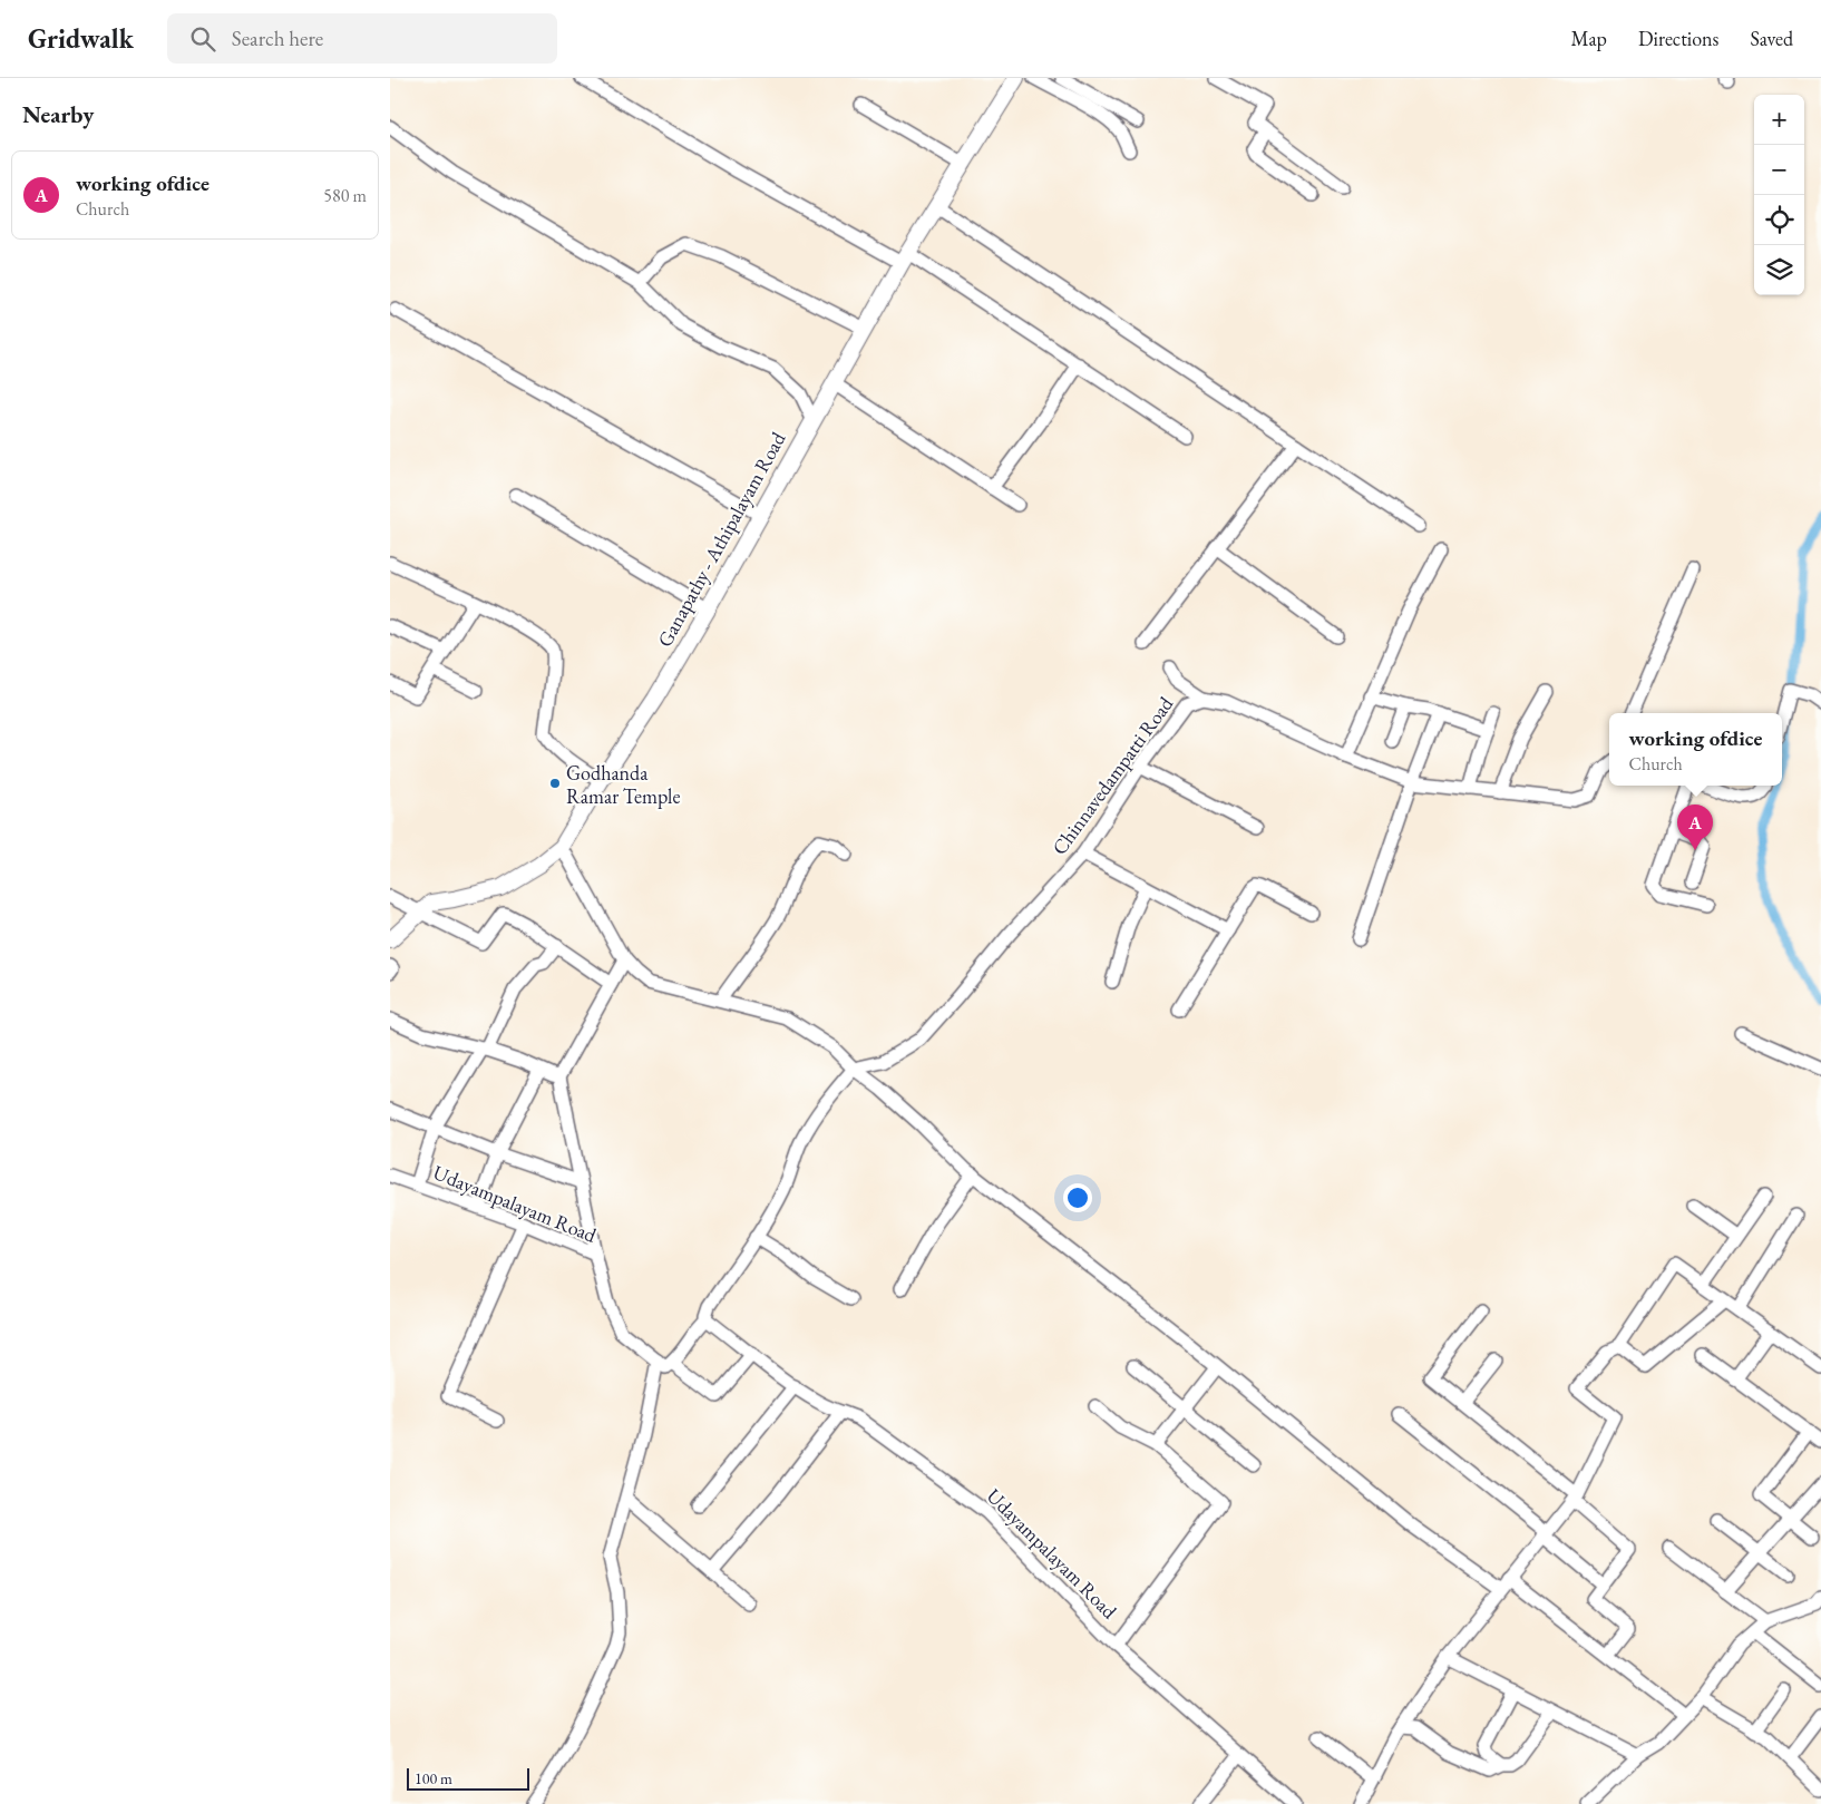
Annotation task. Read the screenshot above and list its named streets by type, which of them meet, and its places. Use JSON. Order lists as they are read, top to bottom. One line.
{"streets":{"main road":["Ganapathy - Athipalayam Road"],"street":["Chinnavedampatti Road","Udayampalayam Road"]},"places":["Godhanda Ramar Temple"],"scale_bar":"100 m","page":{"header":"Gridwalk","search":"Search here","nav":["Map","Directions","Saved"],"heading":"Nearby","map_buttons":["+","−"],"list":[{"mark":"A","name":"working ofdice","note":"Church","value":"580 m"}],"popup":["working ofdice","Church"],"pins":"A","scale":"100 m"}}
